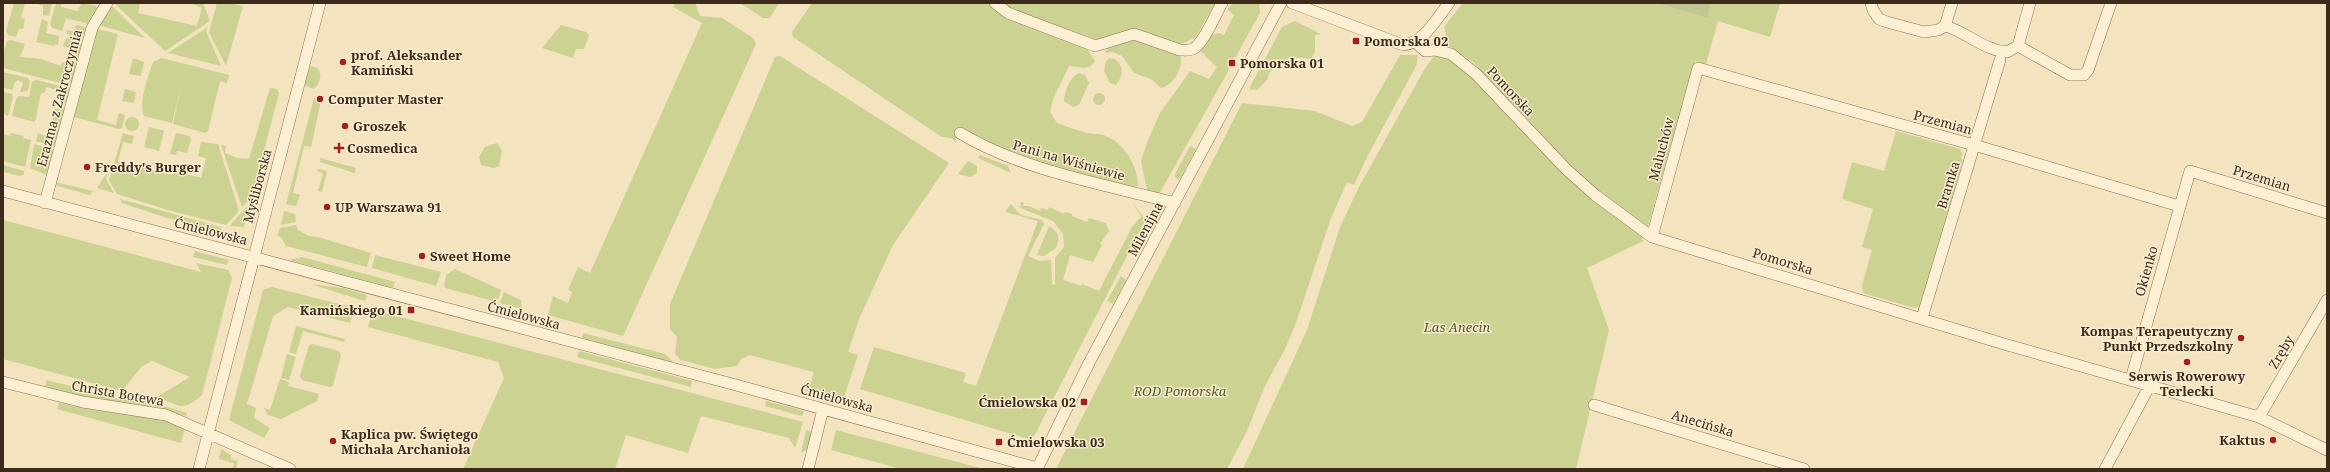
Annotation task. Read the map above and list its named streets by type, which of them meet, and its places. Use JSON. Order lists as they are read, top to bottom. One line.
{"streets":{"street":["Pomorska","Erazma z Zakroczymia","Przemian","Maluchów","Pani na Wiśniewie","Bramka","Myśliborska","Milenijna","Ćmielowska","Okienko","Zręby","Christa Botewa","Anecińska"]},"crossings":[["Pomorska","Maluchów"],["Pomorska","Bramka"],["Pomorska","Okienko"],["Pomorska","Zręby"],["Erazma z Zakroczymia","Ćmielowska"],["Przemian","Maluchów"],["Przemian","Bramka"],["Przemian","Okienko"],["Pani na Wiśniewie","Milenijna"],["Myśliborska","Ćmielowska"],["Myśliborska","Christa Botewa"],["Milenijna","Ćmielowska"]],"parks":["Las Anecin","ROD Pomorska"],"places":{"transit":["Pomorska 02","Pomorska 01","Kamińskiego 01","Ćmielowska 02","Ćmielowska 03"],"other":["prof. Aleksander Kamiński","Computer Master","Groszek","Freddy's Burger","UP Warszawa 91","Sweet Home","Kompas Terapeutyczny Punkt Przedszkolny","Serwis Rowerowy Terlecki","Kaktus","Kaplica pw. Świętego Michała Archanioła"],"health":["Cosmedica"]}}
